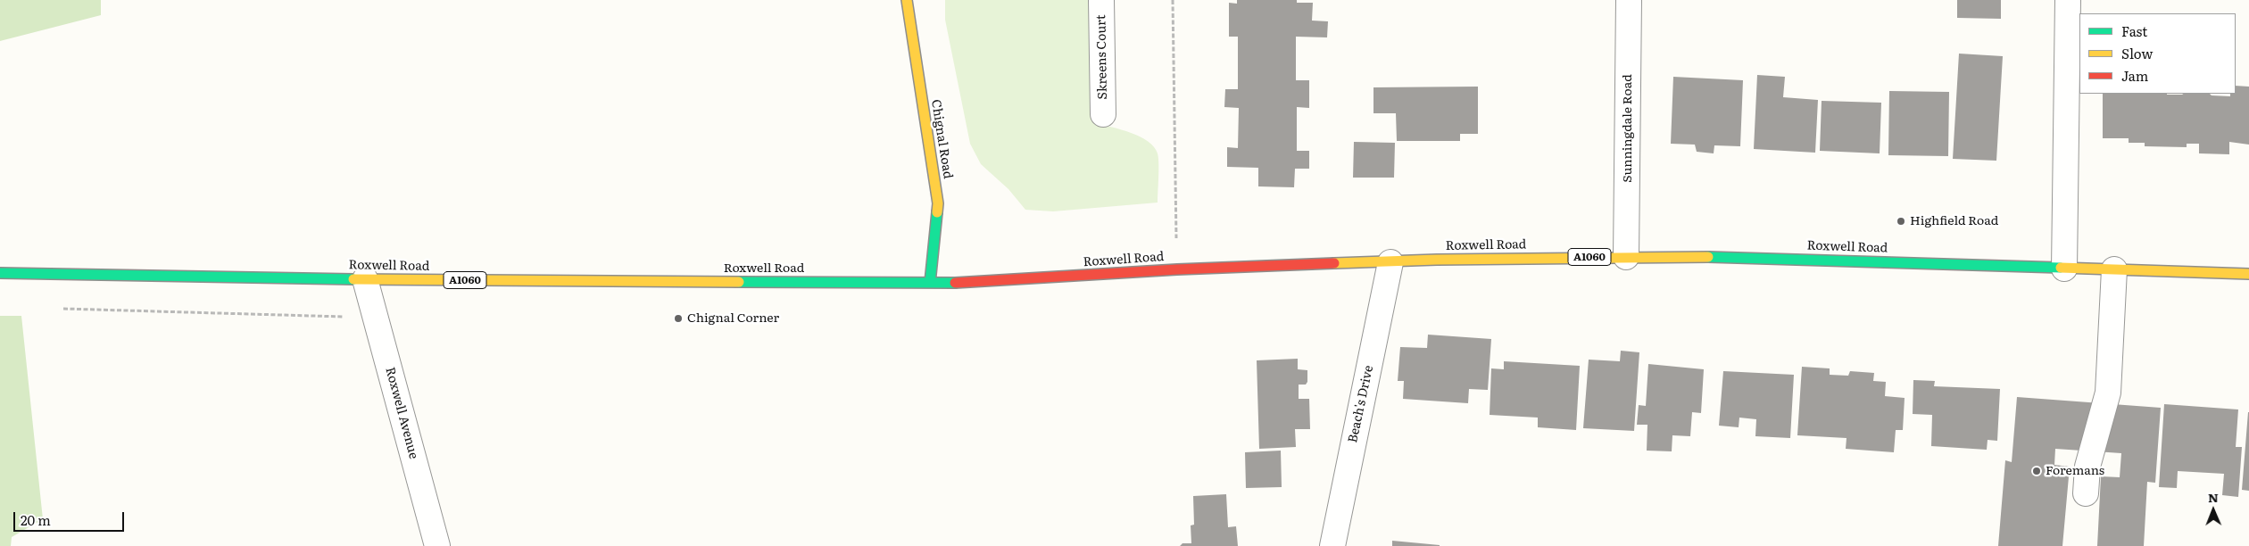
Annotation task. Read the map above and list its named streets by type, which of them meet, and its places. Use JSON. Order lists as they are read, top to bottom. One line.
{"streets":{"main road":["Chignal Road","Roxwell Road","A1060"],"street":["Skreens Court","Sunningdale Road","Beach's Drive","Roxwell Avenue"]},"crossings":[["Sunningdale Road","Roxwell Road"],["Chignal Road","Roxwell Road"],["Roxwell Road","Beach's Drive"],["Roxwell Road","Roxwell Avenue"]],"places":["Highfield Road","Chignal Corner","Foremans"],"legend":["Fast","Slow","Jam"],"scale_bar":"20 m","north":"top"}
